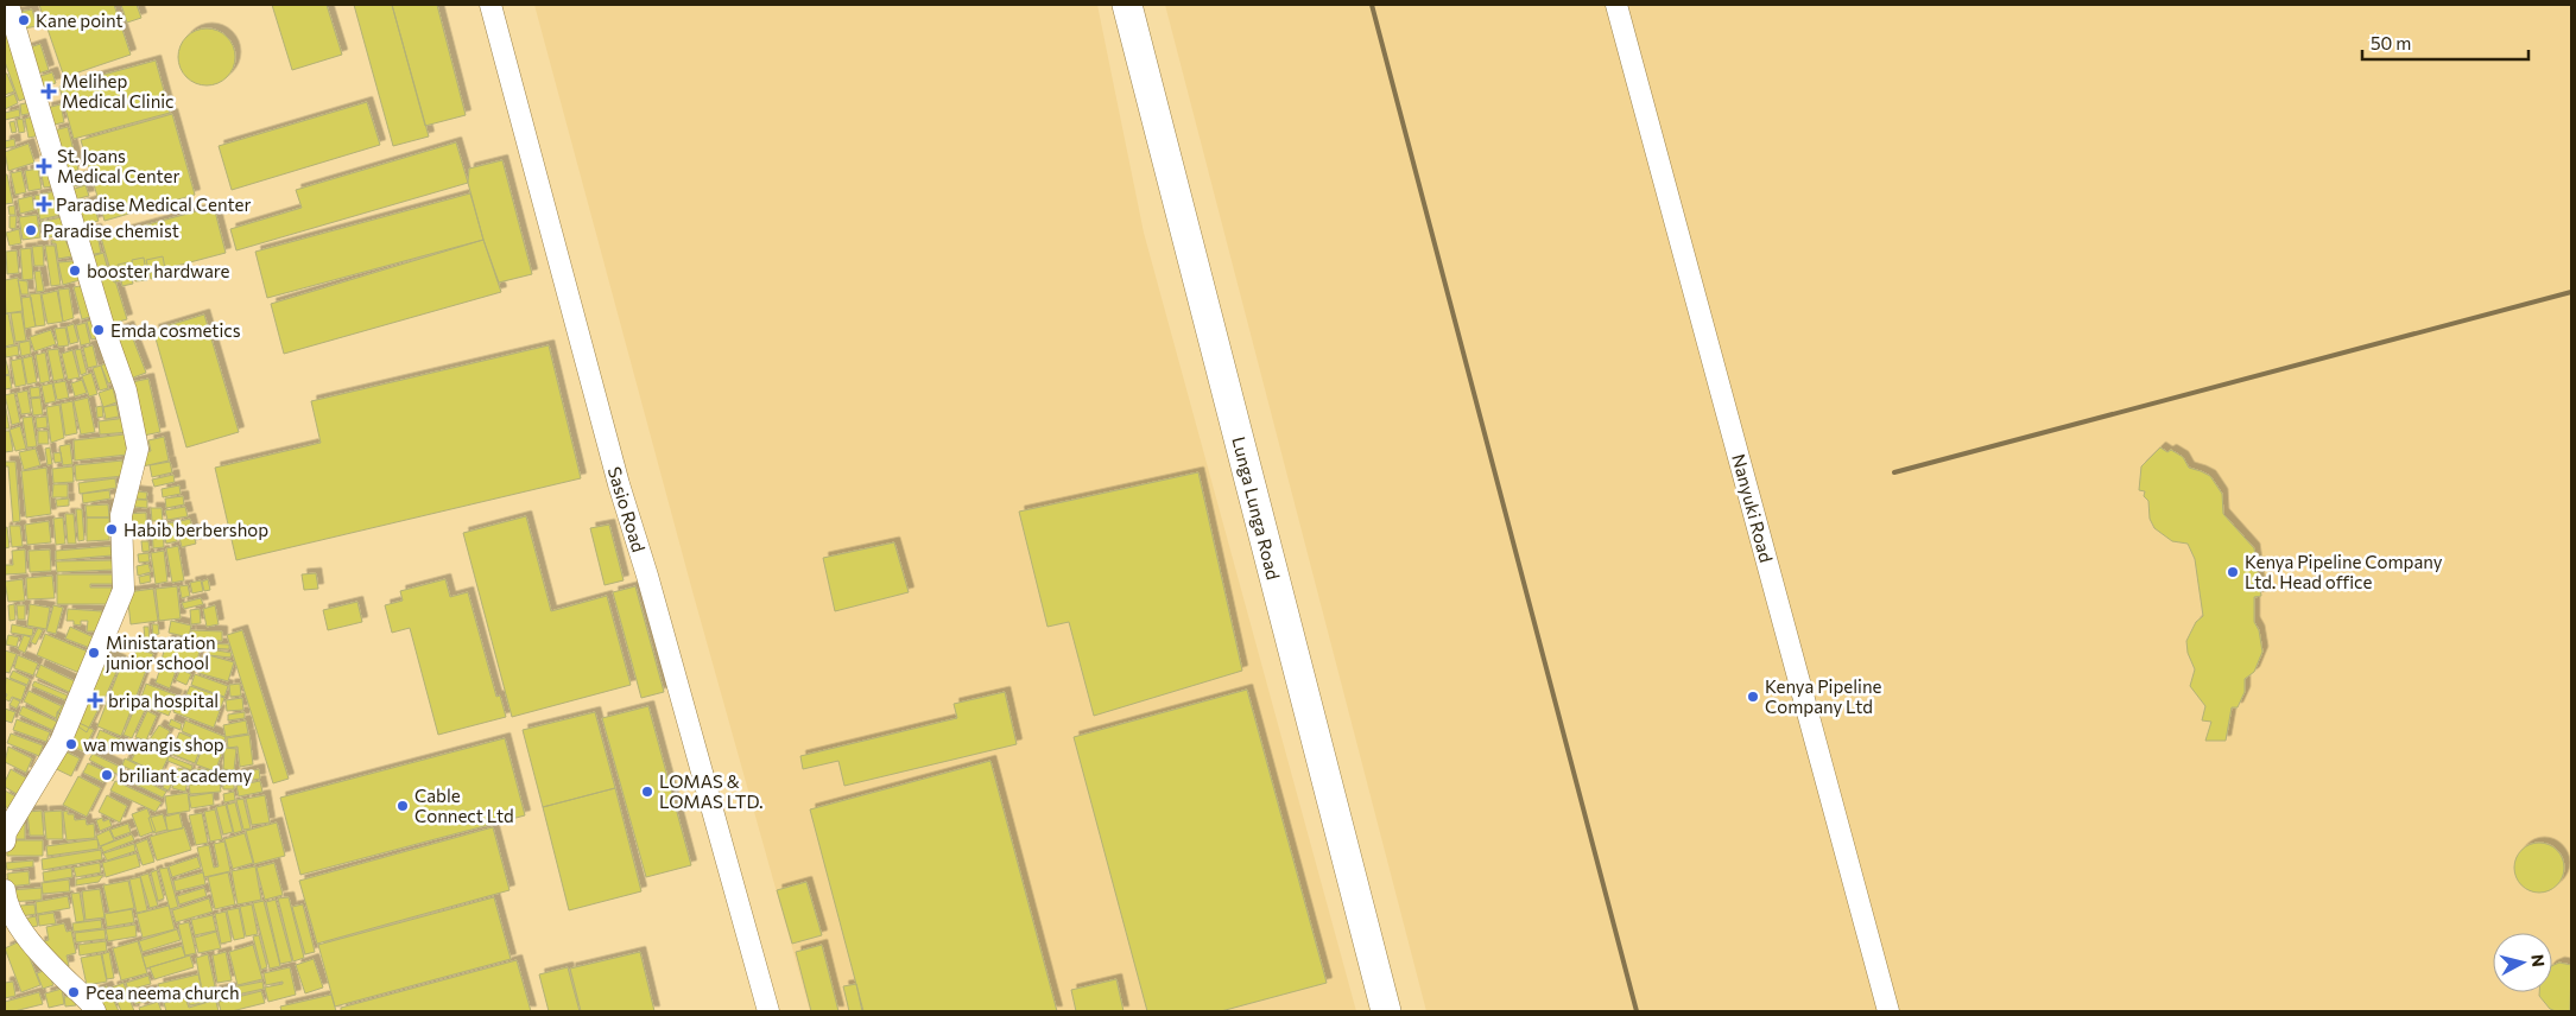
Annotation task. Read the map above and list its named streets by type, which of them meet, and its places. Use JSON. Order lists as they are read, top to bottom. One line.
{"streets":{"main road":["Lunga Lunga Road"],"street":["Nanyuki Road","Sasio Road"]},"places":{"other":["Kane point","Paradise chemist","booster hardware","Emda cosmetics","Habib berbershop","Kenya Pipeline Company Ltd. Head office","Ministaration junior school","Kenya Pipeline Company Ltd","wa mwangis shop","briliant academy","LOMAS & LOMAS LTD.","Cable Connect Ltd","Pcea neema church"],"health":["Melihep Medical Clinic","St. Joans Medical Center","Paradise Medical Center","bripa hospital"]},"scale_bar":"50 m","north":"right"}
